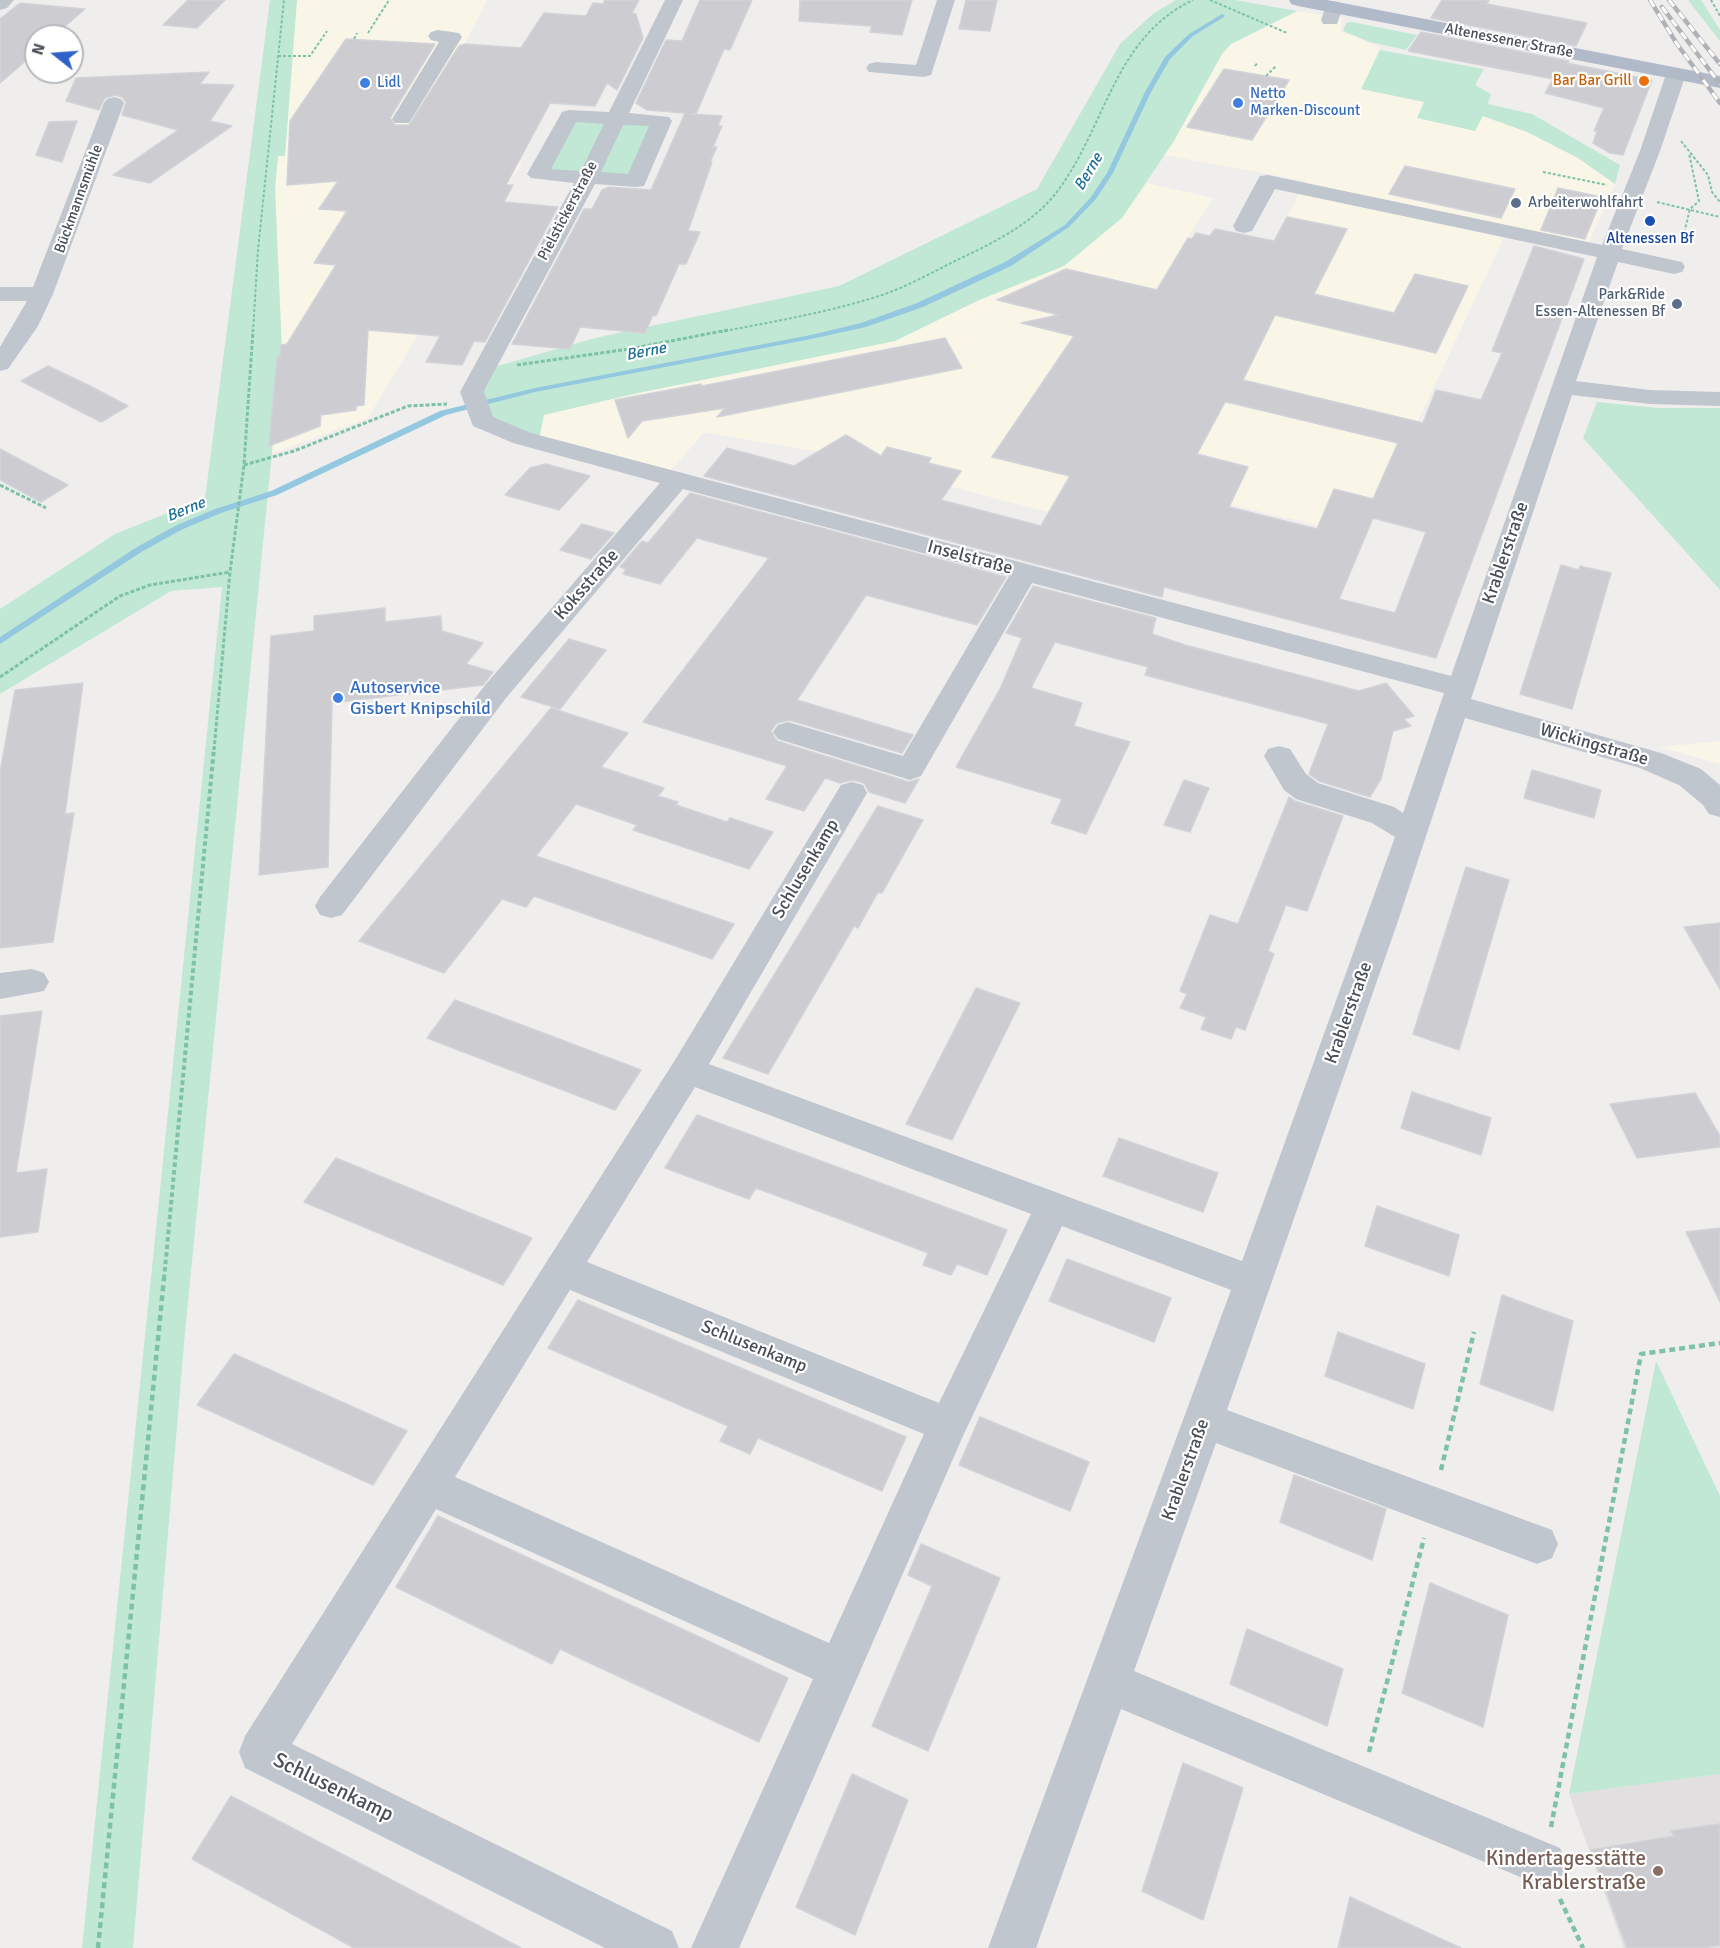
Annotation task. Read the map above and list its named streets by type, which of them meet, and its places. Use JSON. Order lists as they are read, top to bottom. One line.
{"streets":{"main road":["Altenessener Straße"],"street":["Bückmannsmühle","Pielstickerstraße","Krablerstraße","Inselstraße","Koksstraße","Wickingstraße","Schlusenkamp"]},"crossings":[["Altenessener Straße","Krablerstraße"],["Pielstickerstraße","Inselstraße"],["Krablerstraße","Inselstraße"],["Krablerstraße","Wickingstraße"],["Inselstraße","Koksstraße"],["Inselstraße","Wickingstraße"]],"water":["Berne"],"places":["Bar Bar Grill","Lidl","Netto Marken-Discount","Arbeiterwohlfahrt","Altenessen Bf","Park&Ride Essen-Altenessen Bf","Autoservice Gisbert Knipschild","Kindertagesstätte Krablerstraße"],"north":"left"}
